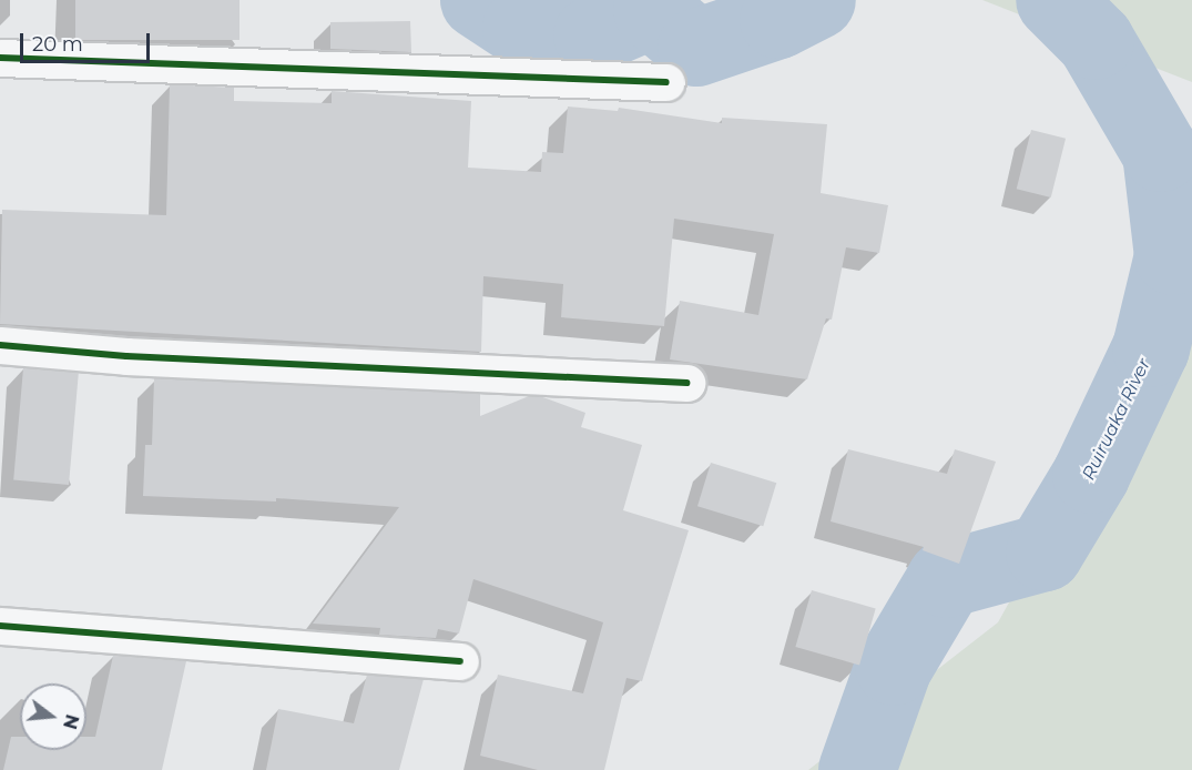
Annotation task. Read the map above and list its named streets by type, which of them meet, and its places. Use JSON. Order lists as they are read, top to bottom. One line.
{"water":["Ruiruaka River"],"scale_bar":"20 m","north":"right"}
